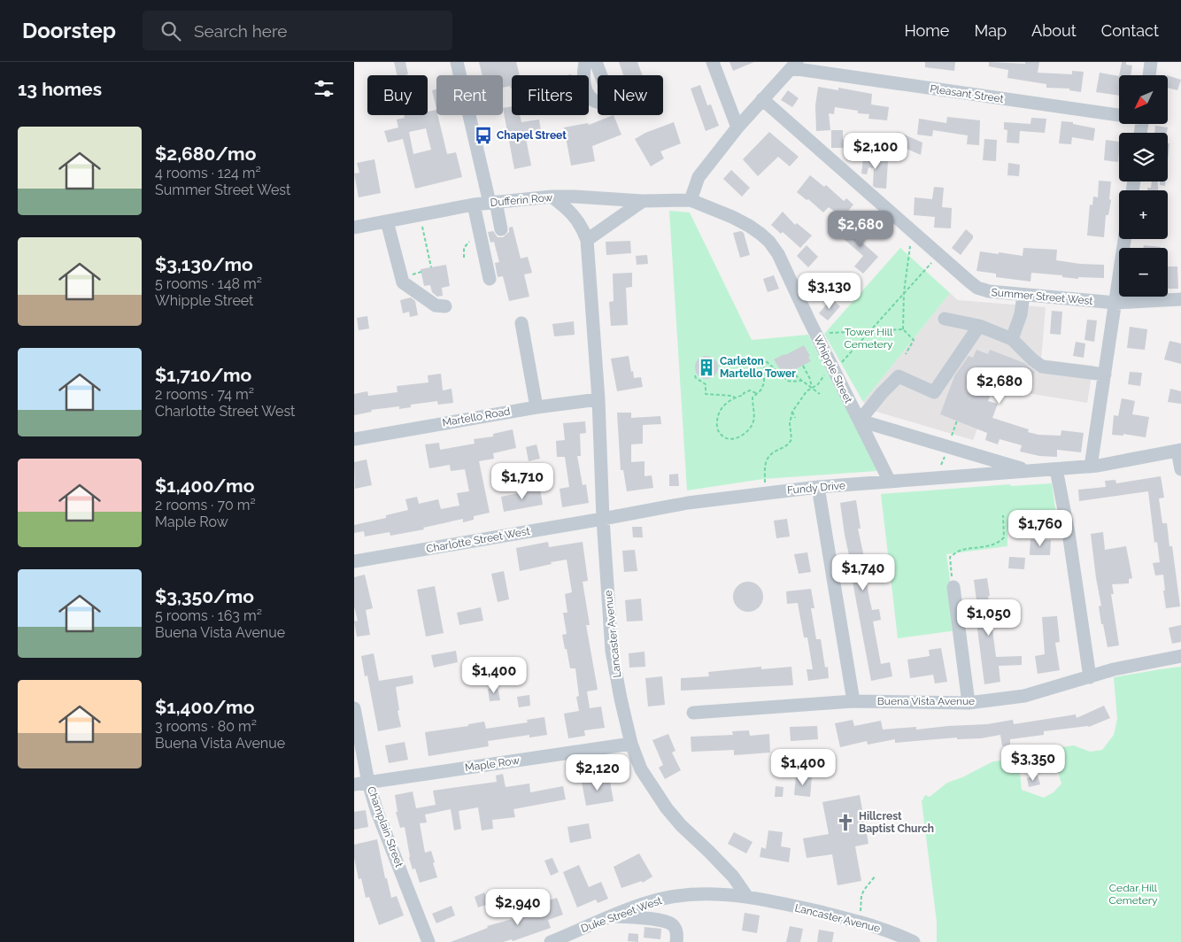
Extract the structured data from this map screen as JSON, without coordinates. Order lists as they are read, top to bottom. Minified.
{"streets":{"street":["Pleasant Street","Dufferin Row","Summer Street West","Whipple Street","Martello Road","Fundy Drive","Charlotte Street West","Lancaster Avenue","Buena Vista Avenue","Maple Row","Champlain Street","Duke Street West"]},"crossings":[["Dufferin Row","Whipple Street"],["Dufferin Row","Lancaster Avenue"],["Whipple Street","Fundy Drive"],["Martello Road","Lancaster Avenue"],["Fundy Drive","Charlotte Street West"],["Fundy Drive","Lancaster Avenue"],["Charlotte Street West","Lancaster Avenue"],["Lancaster Avenue","Maple Row"],["Lancaster Avenue","Duke Street West"],["Maple Row","Champlain Street"]],"parks":["Tower Hill Cemetery","Cedar Hill Cemetery"],"places":{"bus stop":["Chapel Street"],"building":["Carleton Martello Tower"],"church":["Hillcrest Baptist Church"]},"north":"bottom left","page":{"header":"Doorstep","search":"Search here","nav":["Home","Map","About","Contact"],"heading":"13 homes","map_buttons":["+","−"],"chip":["Buy","Rent","Filters","New"],"list":[{"name":"$2,680/mo","note":"4 rooms · 124 m² · Summer Street West"},{"name":"$3,130/mo","note":"5 rooms · 148 m² · Whipple Street"},{"name":"$1,710/mo","note":"2 rooms · 74 m² · Charlotte Street West"},{"name":"$1,400/mo","note":"2 rooms · 70 m² · Maple Row"},{"name":"$3,350/mo","note":"5 rooms · 163 m² · Buena Vista Avenue"},{"name":"$1,400/mo","note":"3 rooms · 80 m² · Buena Vista Avenue"}],"price":["$2,100","$2,680","$3,130","$2,680","$1,710","$1,760","$1,740","$1,050","$1,400","$3,350","$1,400","$2,120","$2,940"]}}
